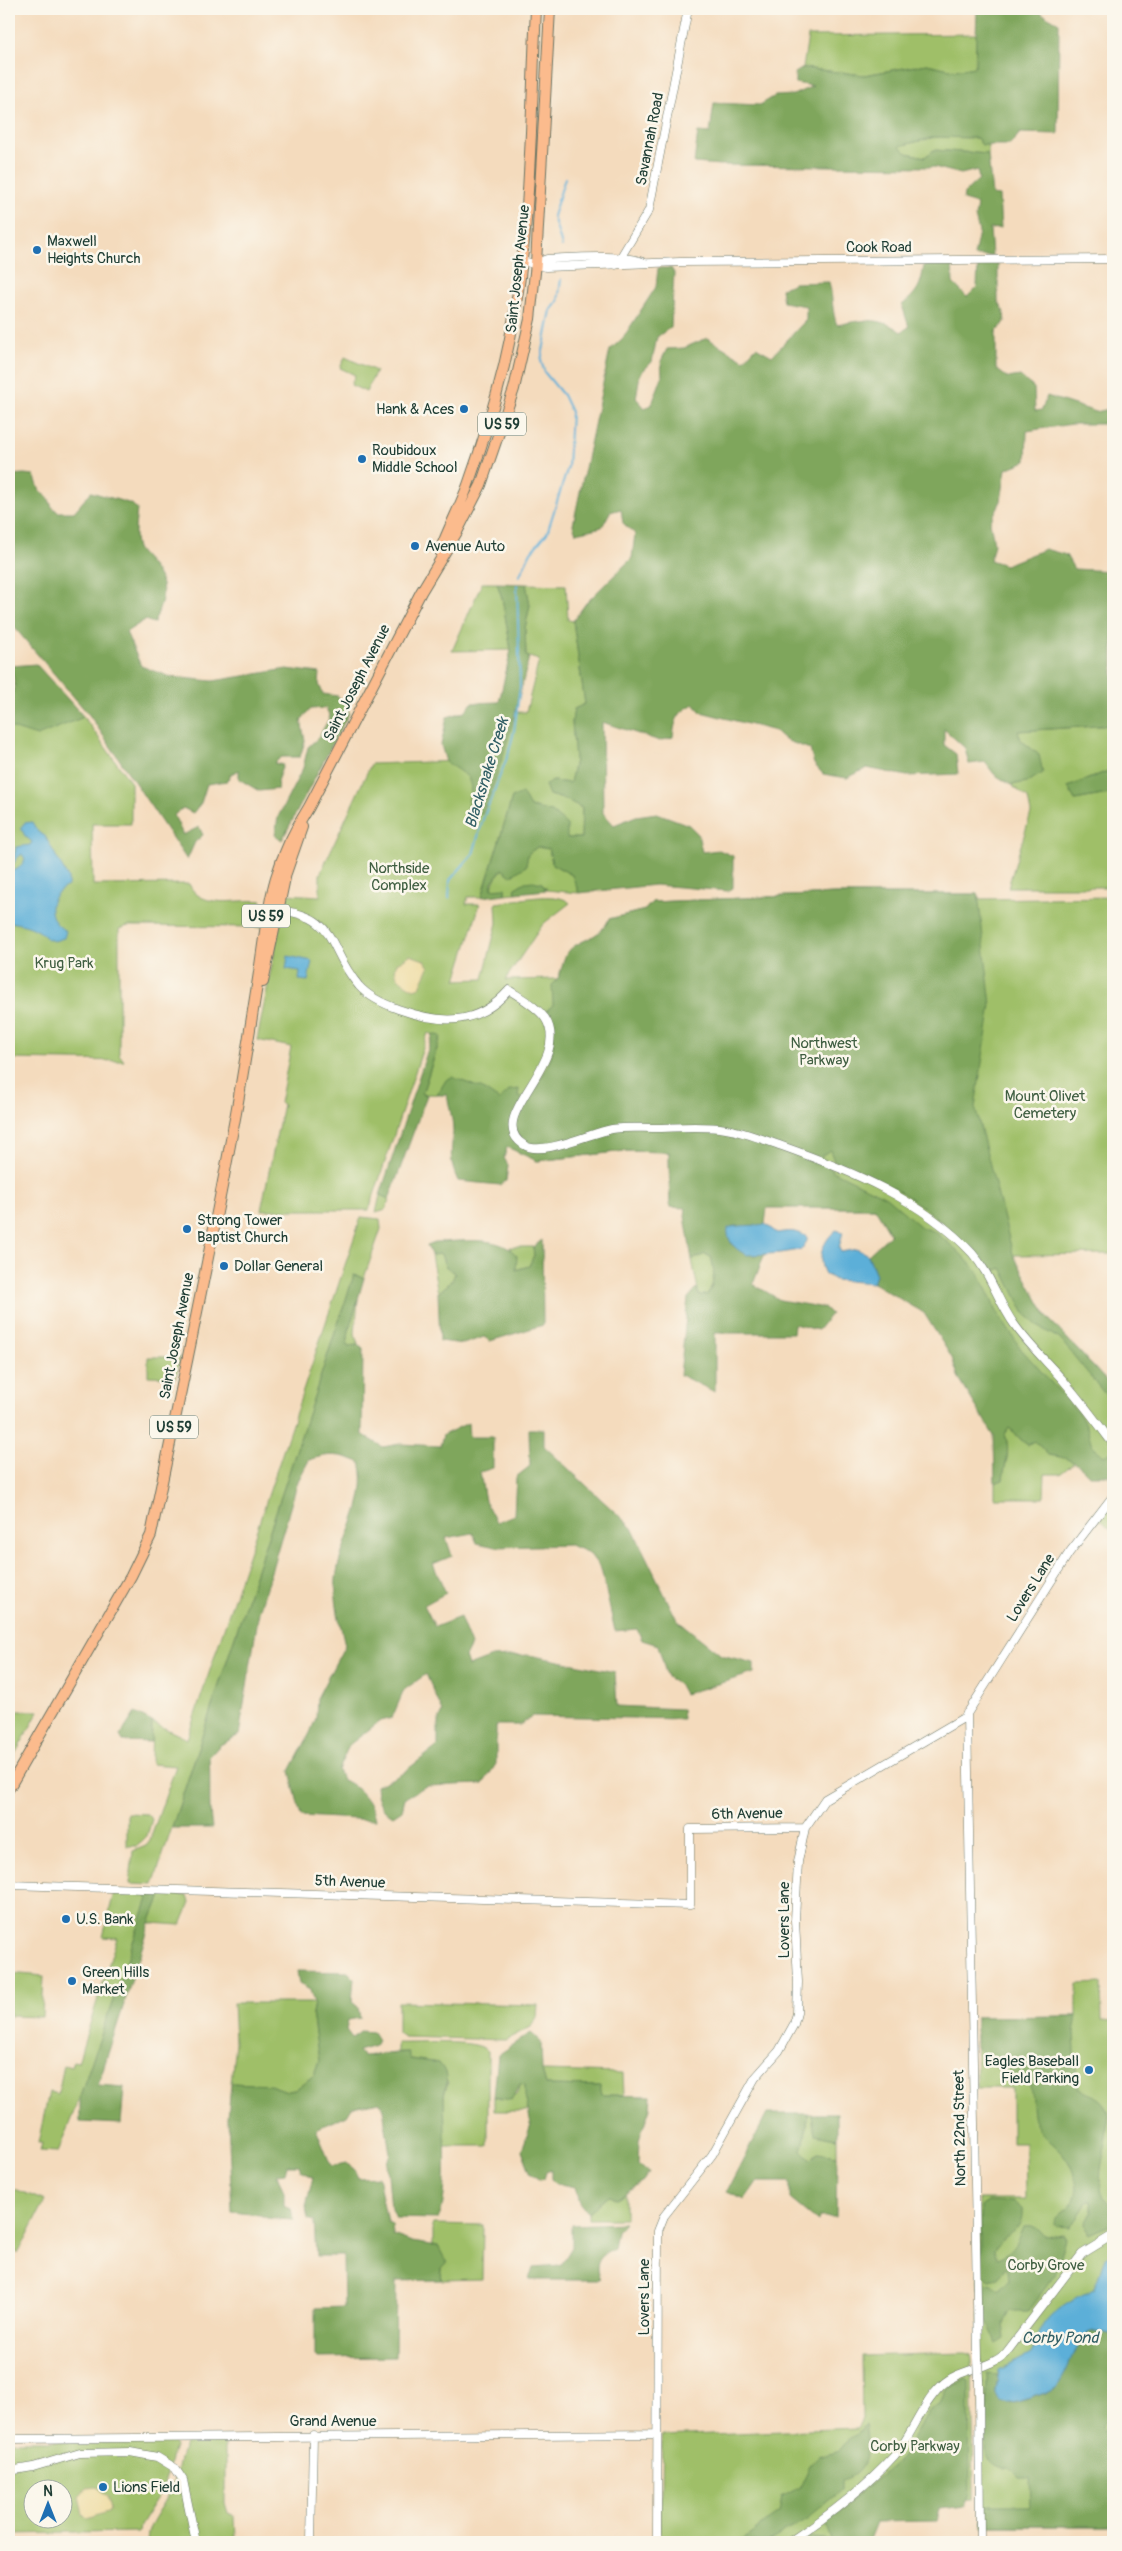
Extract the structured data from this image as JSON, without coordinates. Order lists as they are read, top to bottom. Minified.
{"streets":{"main road":["Saint Joseph Avenue","US 59"],"street":["Savannah Road","Cook Road","Lovers Lane","6th Avenue","5th Avenue","North 22nd Street","Grand Avenue"]},"crossings":[["Savannah Road","Cook Road"],["Cook Road","Saint Joseph Avenue"],["Lovers Lane","6th Avenue"],["Lovers Lane","North 22nd Street"],["Lovers Lane","Grand Avenue"],["6th Avenue","5th Avenue"]],"water":["Blacksnake Creek","Corby Pond"],"parks":["Northside Complex","Krug Park","Northwest Parkway","Mount Olivet Cemetery","Corby Grove","Corby Parkway"],"places":["Maxwell Heights Church","Hank & Aces","Roubidoux Middle School","Avenue Auto","Strong Tower Baptist Church","Dollar General","U.S. Bank","Green Hills Market","Eagles Baseball Field Parking","Lions Field"],"north":"top"}
